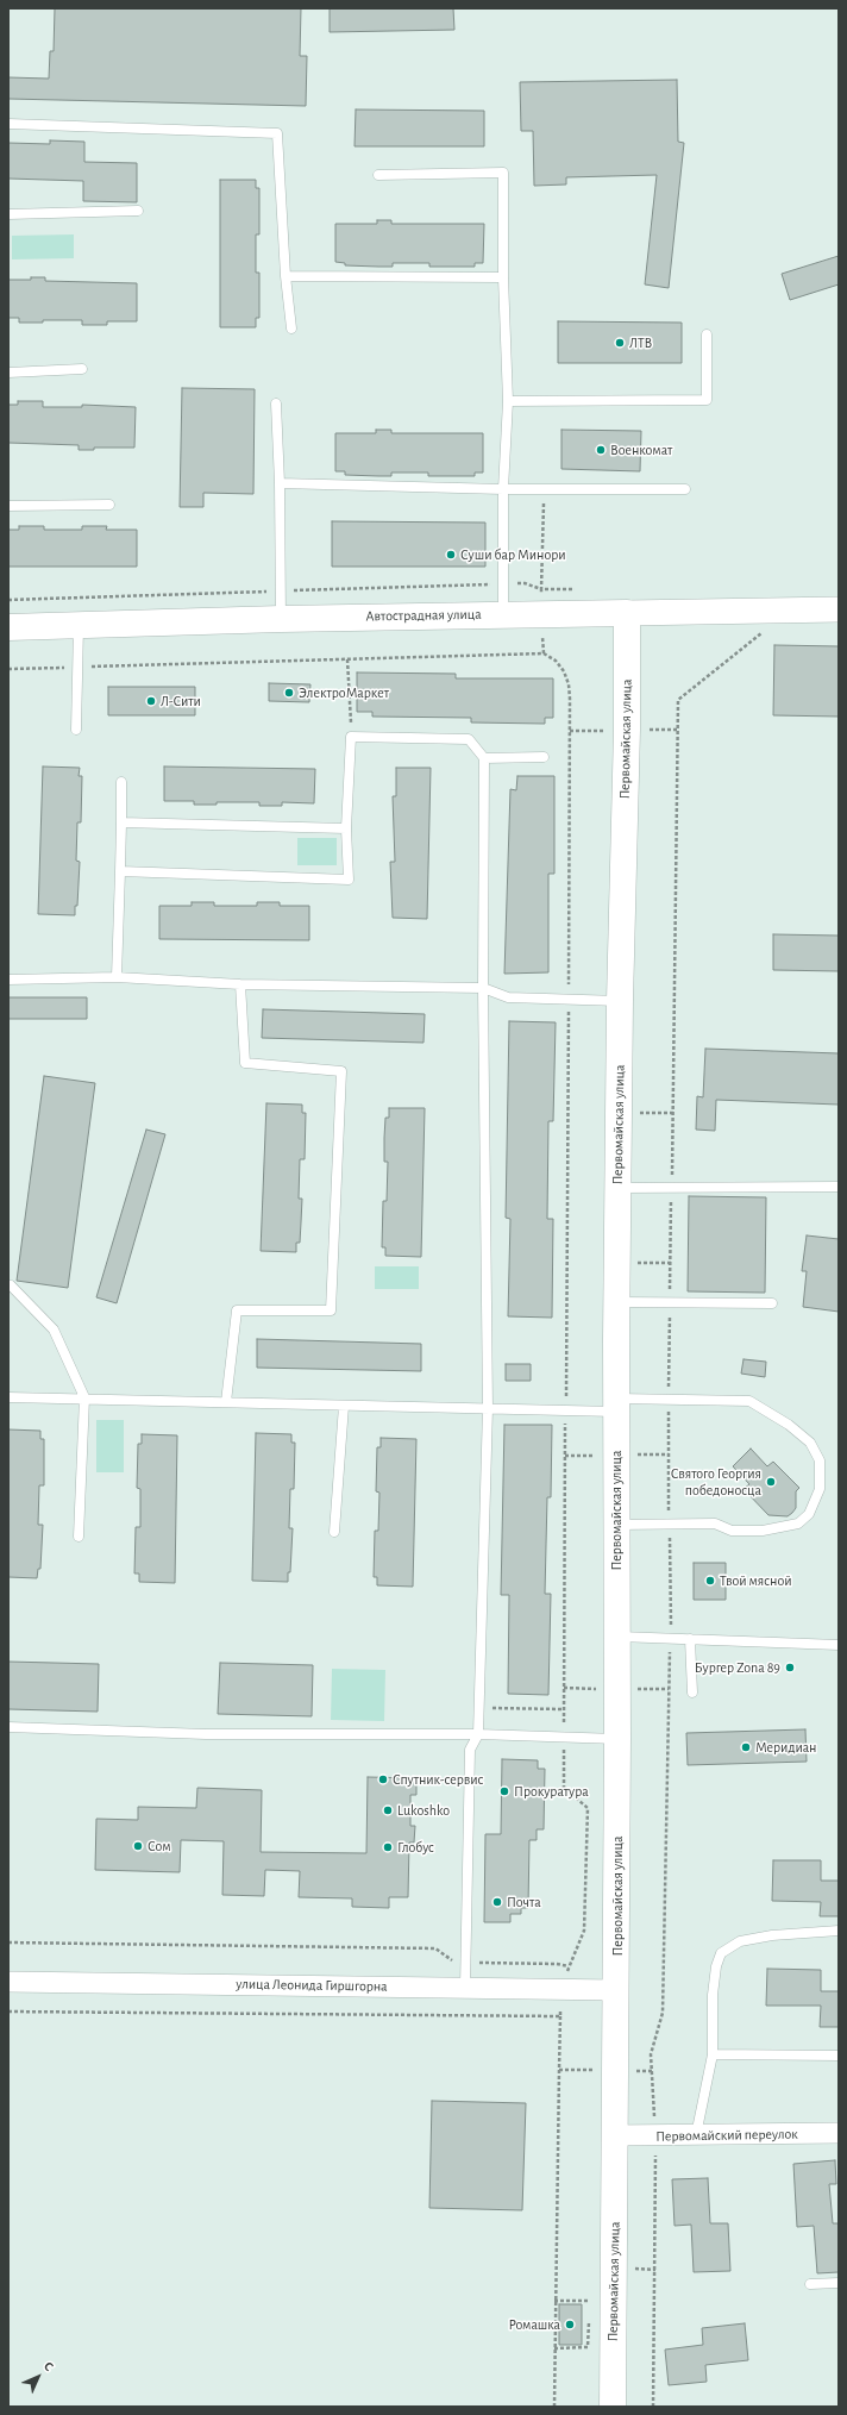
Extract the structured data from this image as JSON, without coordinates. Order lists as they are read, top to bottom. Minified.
{"streets":{"main road":["Автострадная улица","Первомайская улица"],"street":["улица Леонида Гиршгорна","Первомайский переулок"]},"crossings":[["Автострадная улица","Первомайская улица"],["Первомайская улица","улица Леонида Гиршгорна"],["Первомайская улица","Первомайский переулок"]],"places":["ЛТВ","Военкомат","Суши бар Минори","ЭлектроМаркет","Л-Сити","Святого Георгия победоносца","Твой мясной","Бургер Zona 89","Меридиан","Спутник-сервис","Прокуратура","Lukoshko","Сом","Глобус","Почта","Ромашка"],"north":"top right"}
